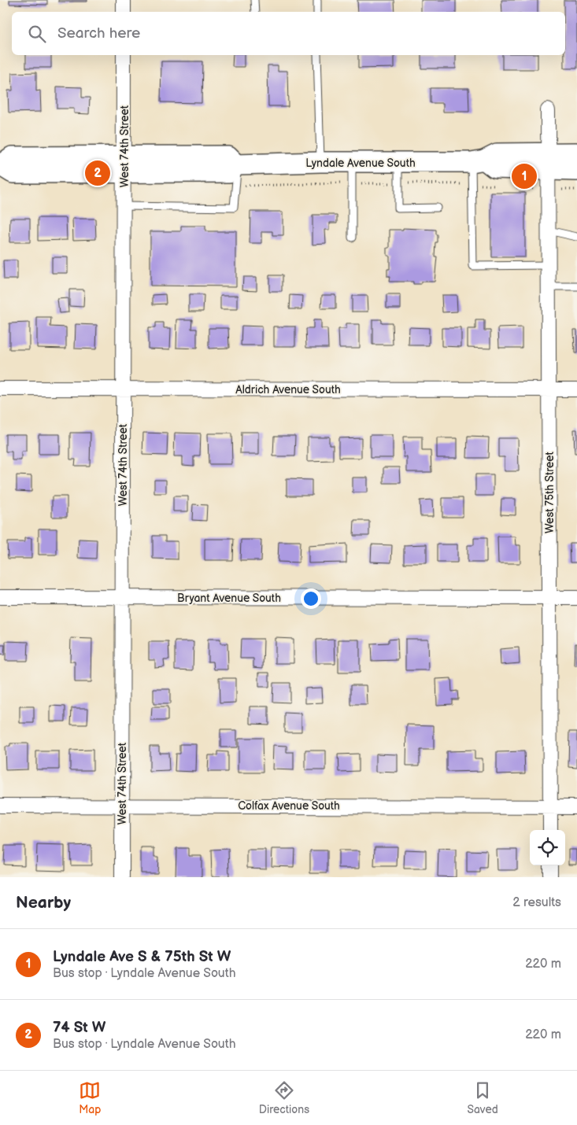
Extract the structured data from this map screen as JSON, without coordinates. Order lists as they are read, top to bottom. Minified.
{"streets":{"main road":["Lyndale Avenue South"],"street":["West 74th Street","Aldrich Avenue South","West 75th Street","Bryant Avenue South","Colfax Avenue South"]},"crossings":[["West 74th Street","Lyndale Avenue South"],["West 74th Street","Aldrich Avenue South"],["West 74th Street","Bryant Avenue South"],["West 74th Street","Colfax Avenue South"],["Lyndale Avenue South","West 75th Street"],["Aldrich Avenue South","West 75th Street"],["West 75th Street","Bryant Avenue South"],["West 75th Street","Colfax Avenue South"]],"page":{"search":"Search here","pins":["2","1"],"heading":["Nearby","2 results"],"list":[{"mark":"1","name":"Lyndale Ave S & 75th St W","note":"Bus stop · Lyndale Avenue South","value":"220 m"},{"mark":"2","name":"74 St W","note":"Bus stop · Lyndale Avenue South","value":"220 m"}],"nav":["Map","Directions","Saved"]}}
